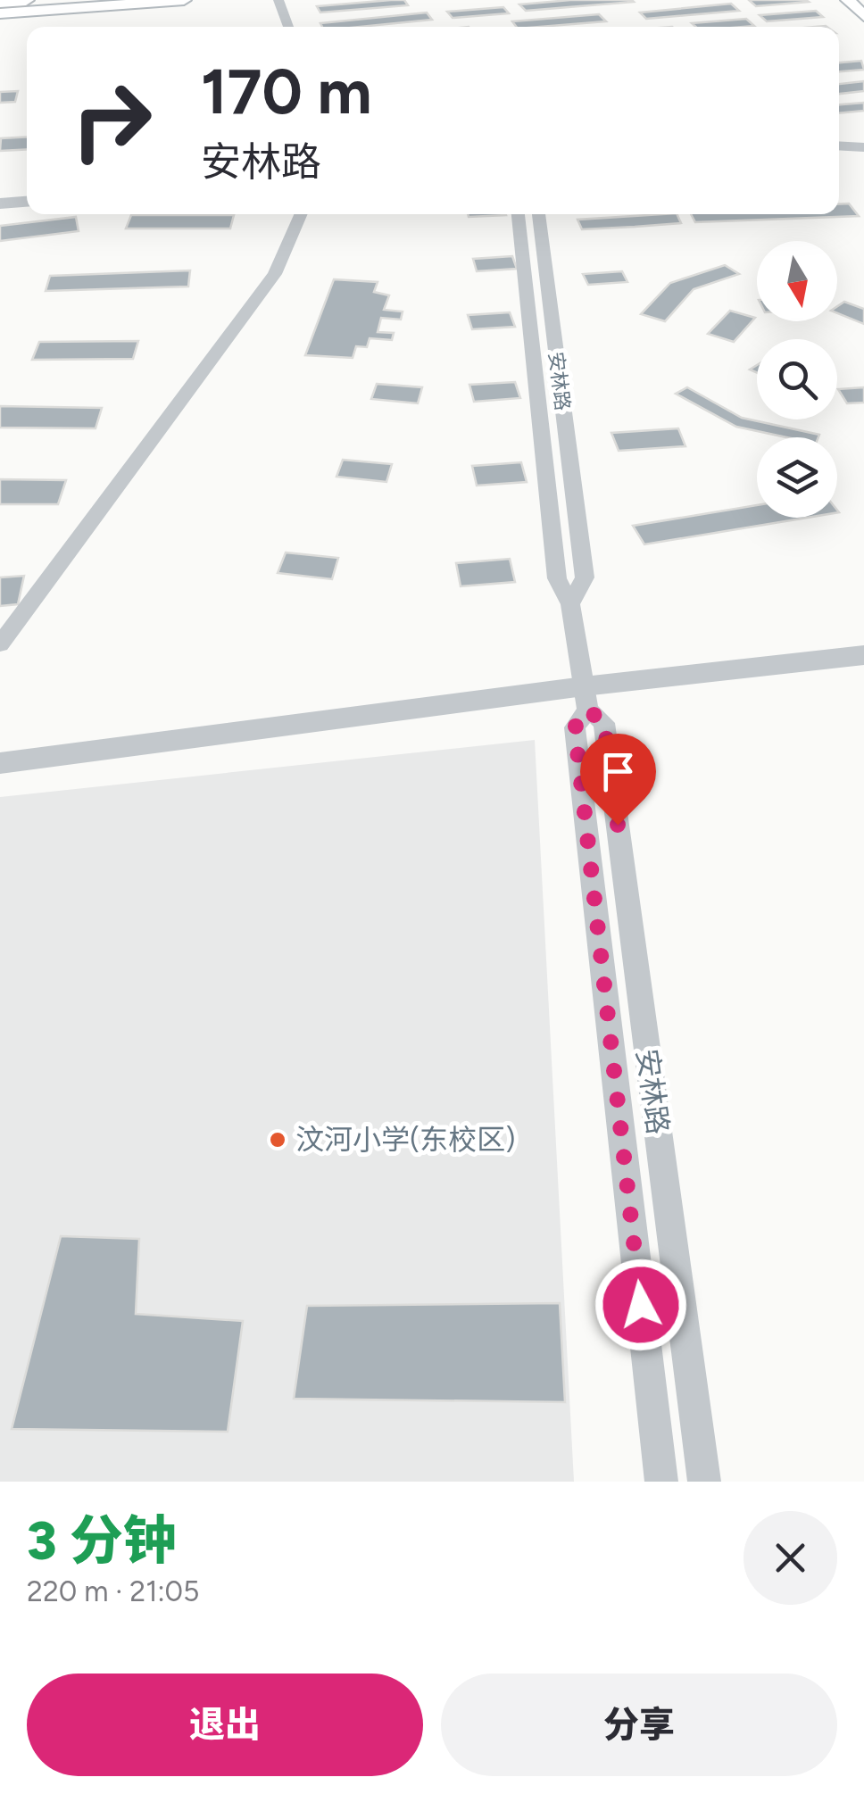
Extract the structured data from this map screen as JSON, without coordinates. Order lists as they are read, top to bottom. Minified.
{"streets":{"street":["安林路"]},"places":["汶河小学(东校区)"],"north":"bottom","page":{"turn":["170 m","安林路"],"heading":["3 分钟","220 m · 21:05"],"buttons":["退出","分享"]}}
